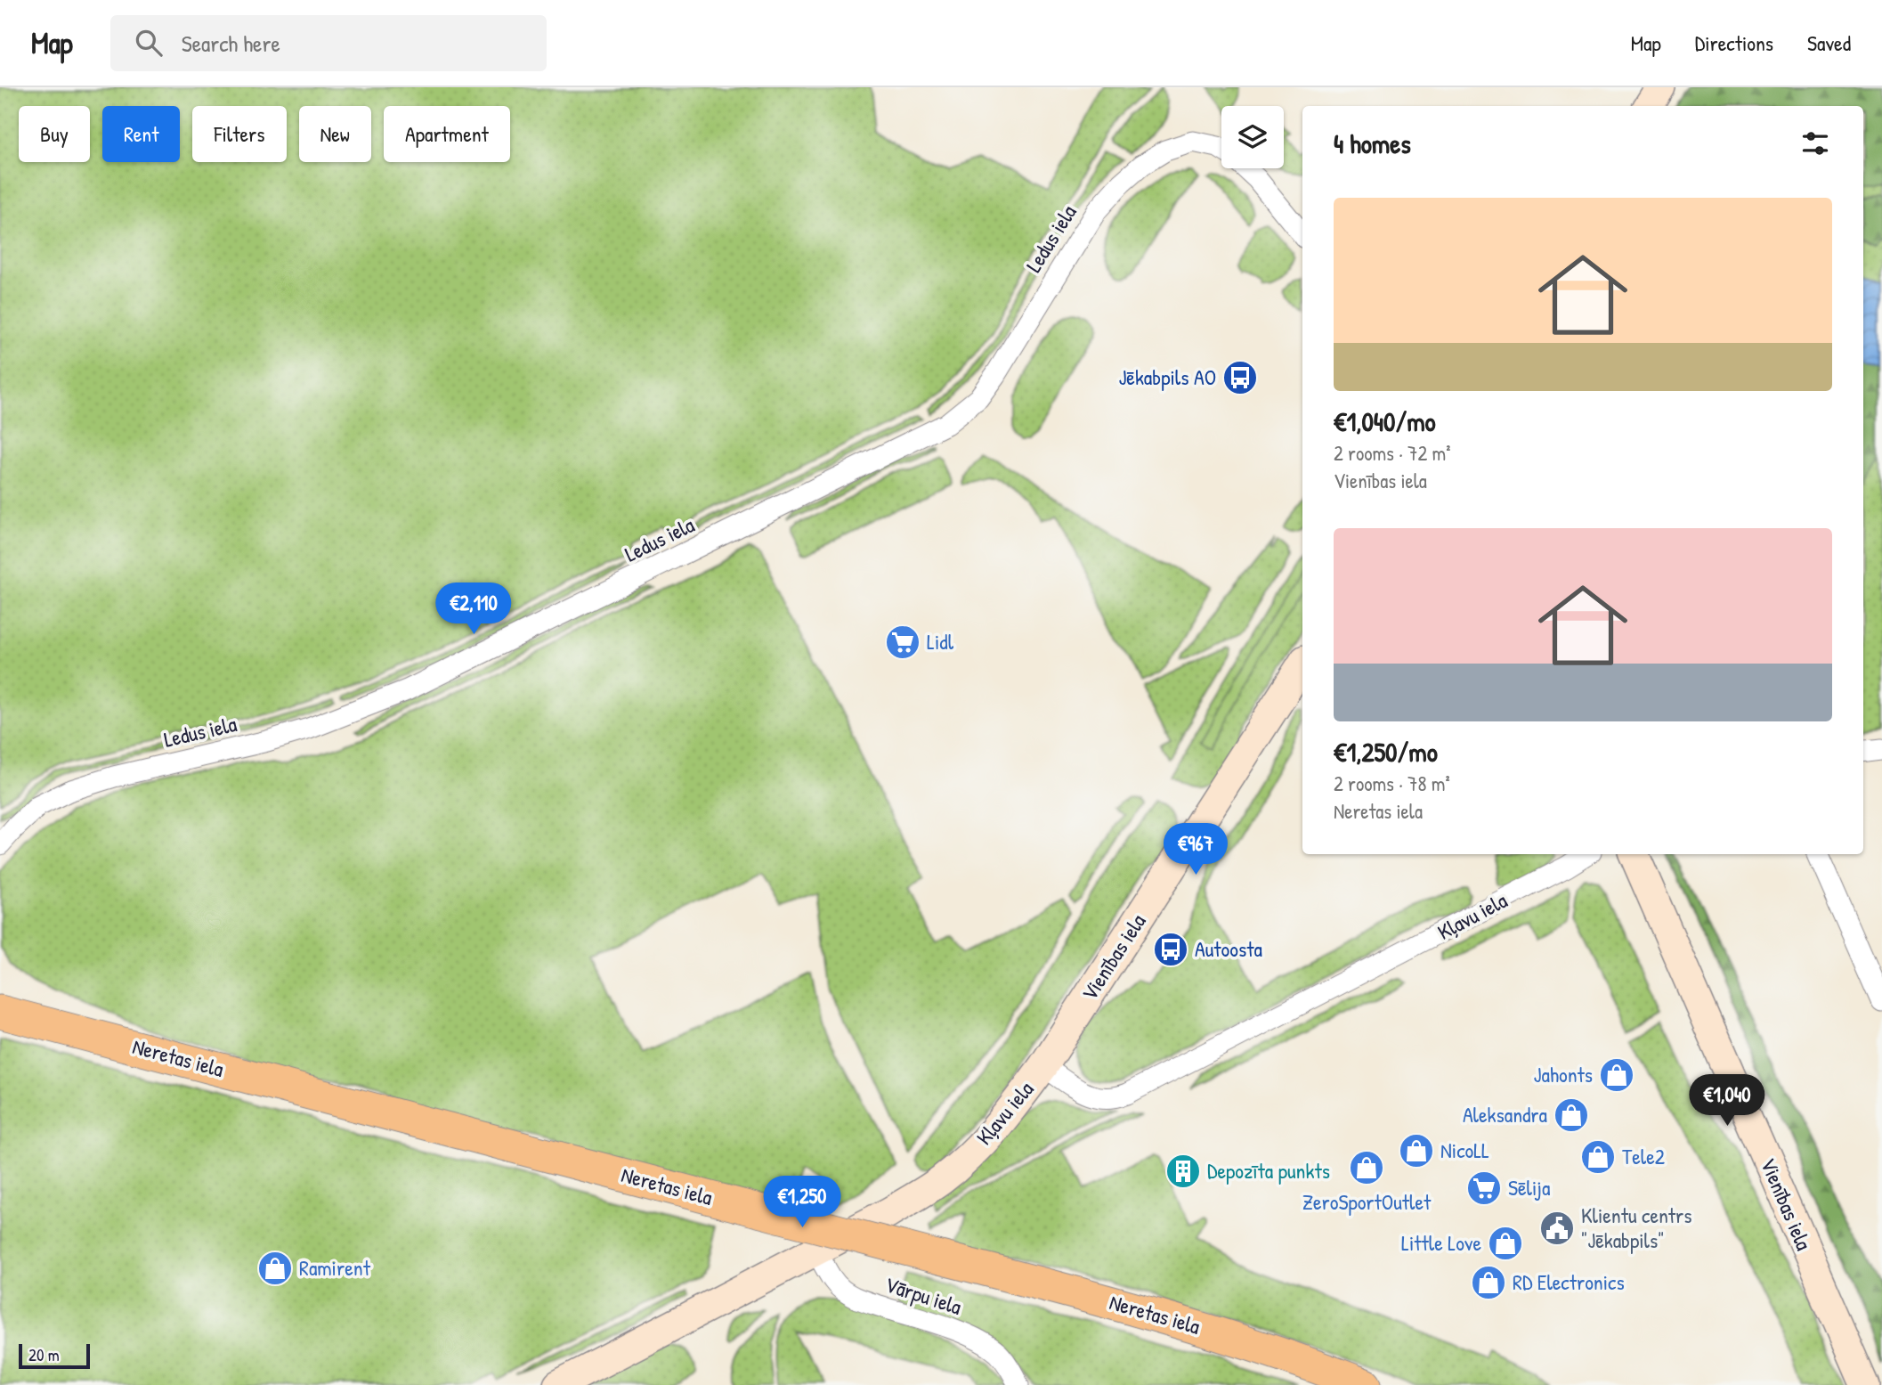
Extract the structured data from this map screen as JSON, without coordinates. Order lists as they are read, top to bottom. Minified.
{"streets":{"main road":["Neretas iela"],"street":["Ledus iela","Kļavu iela","Vienības iela","Vārpu iela"]},"crossings":[["Kļavu iela","Vienības iela"],["Kļavu iela","Vārpu iela"]],"places":{"bus stop":["Jēkabpils AO","Autoosta"],"supermarket":["Lidl","Sēlija"],"shop":["Jahonts","Aleksandra","NicoLL","Tele2","ZeroSportOutlet","Little Love","Ramirent","RD Electronics"],"building":["Depozīta punkts"],"public building":["Klientu centrs \"Jēkabpils\""]},"scale_bar":"20 m","page":{"header":"Map","search":"Search here","nav":["Map","Directions","Saved"],"chip":["Buy","Rent","Filters","New","Apartment"],"heading":"4 homes","list":[{"name":"€1,040/mo","note":"2 rooms · 72 m² · Vienības iela"},{"name":"€1,250/mo","note":"2 rooms · 78 m² · Neretas iela"}],"price":["€2,110","€967","€1,040","€1,250"],"scale":"20 m"}}
